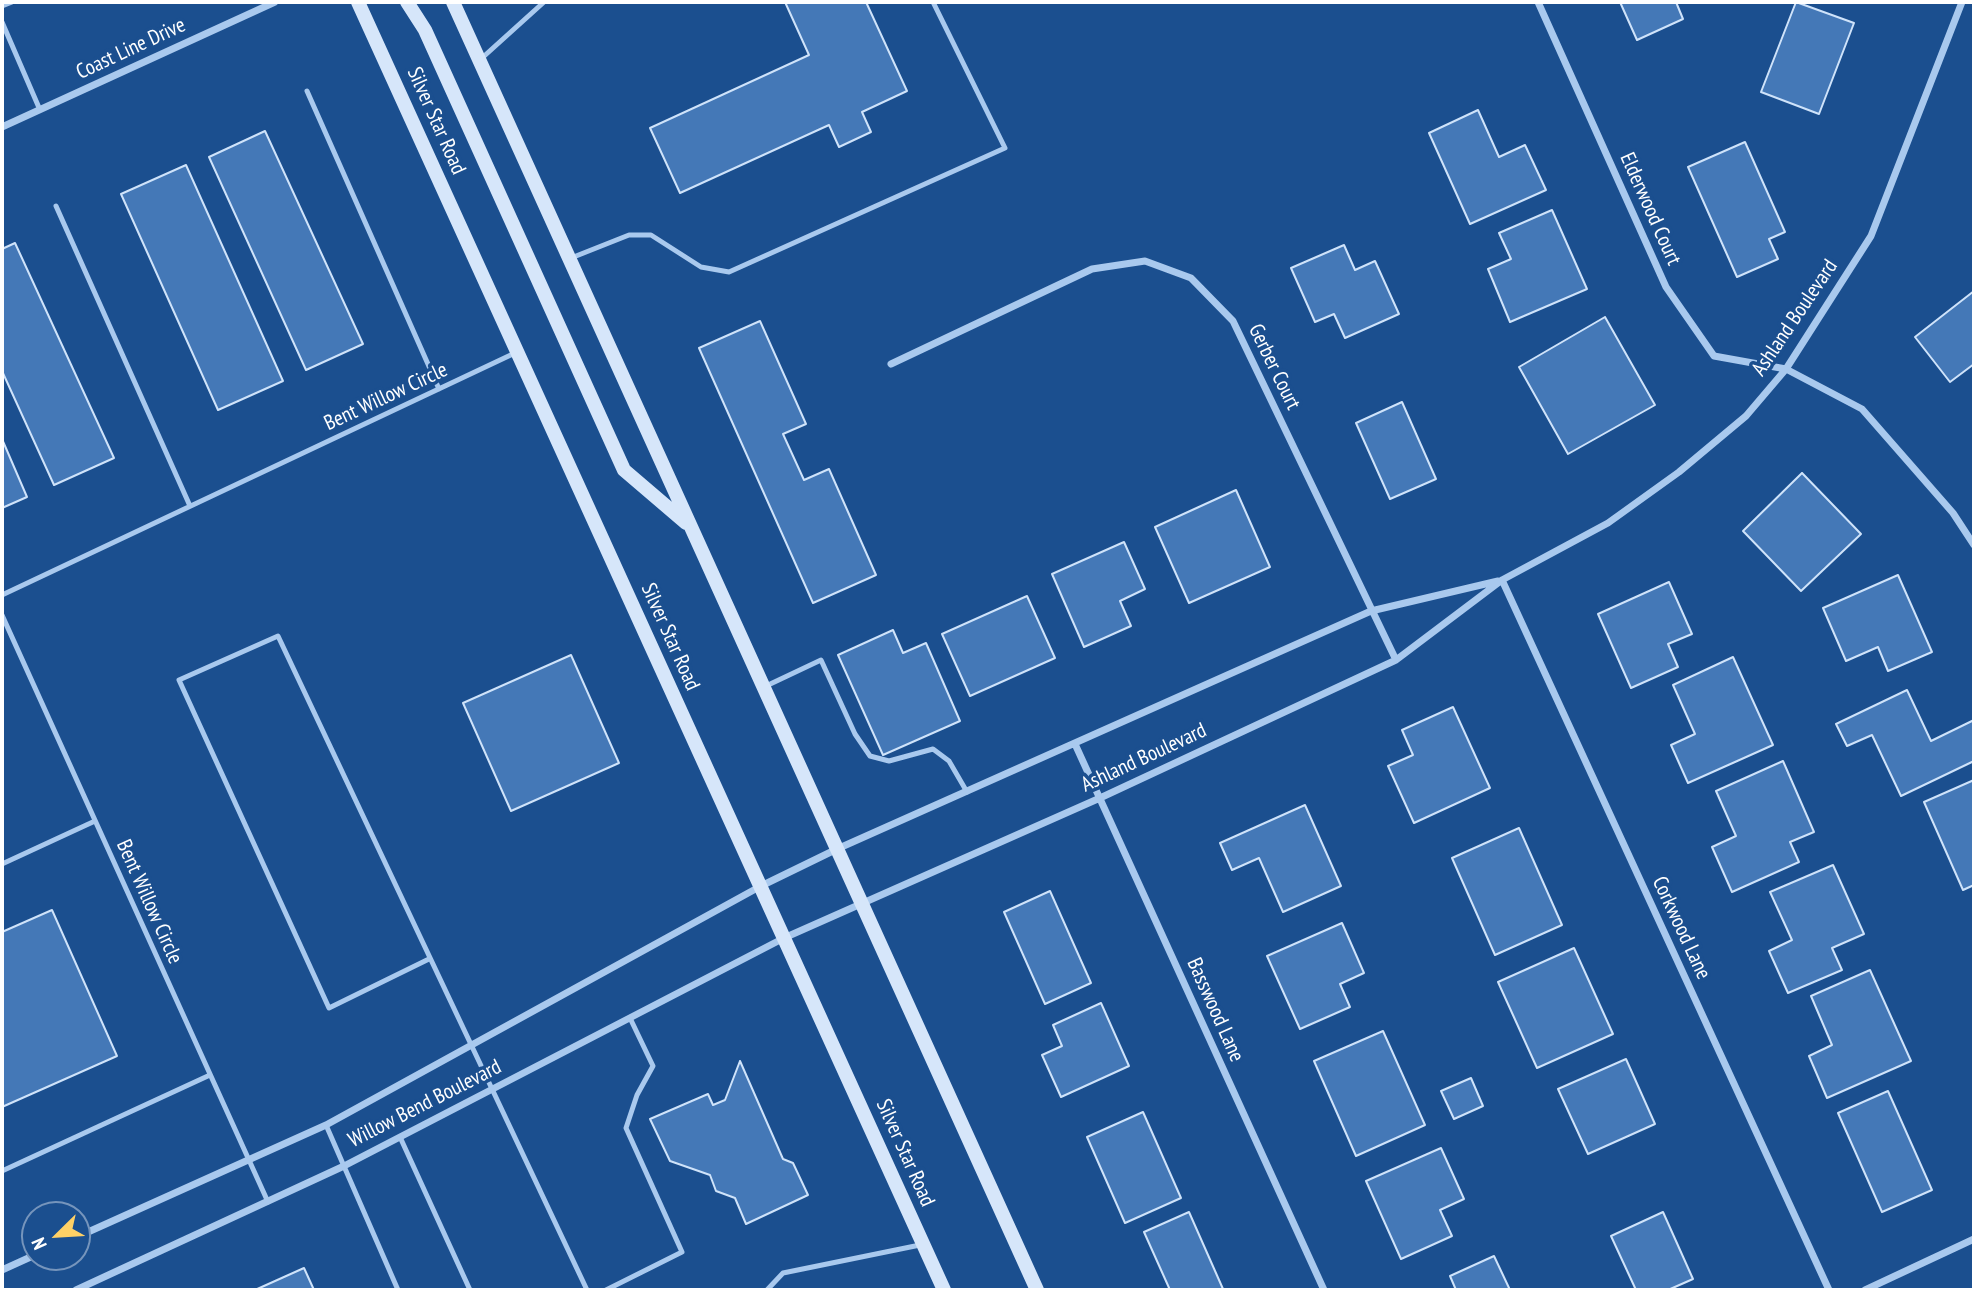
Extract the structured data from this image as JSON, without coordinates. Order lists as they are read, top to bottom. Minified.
{"streets":{"main road":["Silver Star Road"],"street":["Coast Line Drive","Elderwood Court","Ashland Boulevard","Gerber Court","Corkwood Lane","Basswood Lane","Willow Bend Boulevard"],"lane":["Bent Willow Circle"]},"crossings":[["Silver Star Road","Ashland Boulevard"],["Silver Star Road","Bent Willow Circle"],["Silver Star Road","Willow Bend Boulevard"],["Elderwood Court","Ashland Boulevard"],["Ashland Boulevard","Gerber Court"],["Ashland Boulevard","Corkwood Lane"],["Ashland Boulevard","Basswood Lane"],["Ashland Boulevard","Willow Bend Boulevard"],["Bent Willow Circle","Willow Bend Boulevard"]],"north":"bottom left"}
